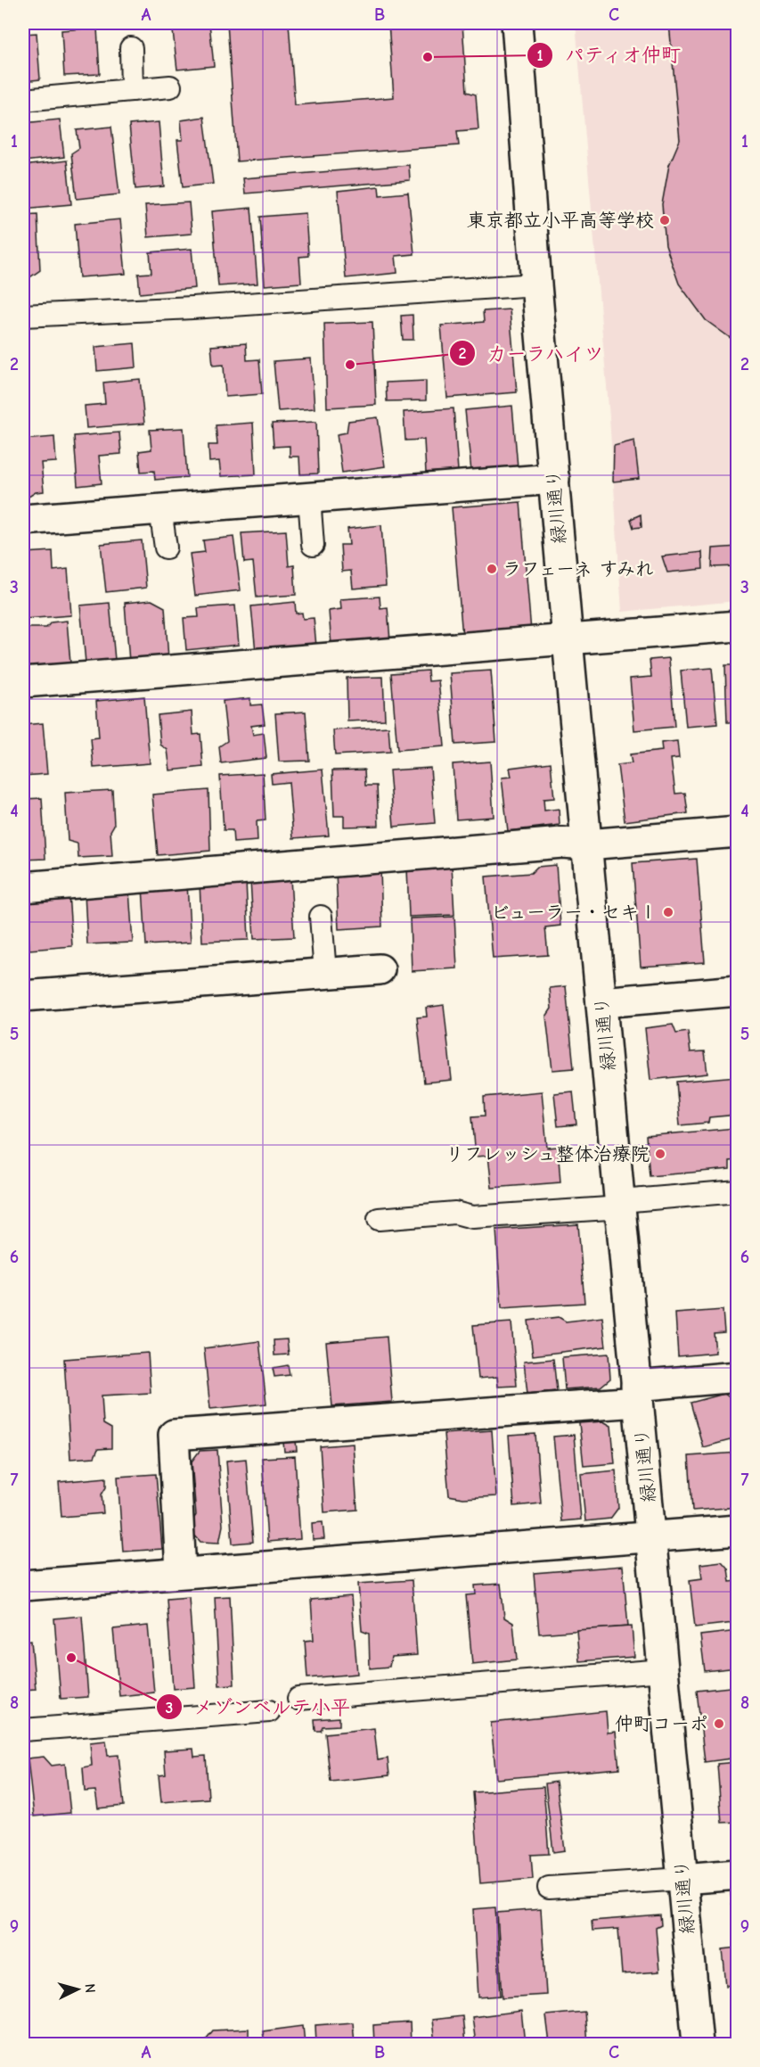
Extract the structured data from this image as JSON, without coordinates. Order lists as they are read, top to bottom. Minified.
{"streets":{"street":["緑川通り"]},"places":["パティオ仲町","東京都立小平高等学校","カーラハイツ","ラフェーネ すみれ","ビューラー・セキⅠ","リフレッシュ整体治療院","メゾンベルテ小平","仲町コーポ"],"north":"right","grid":{"columns":["A","B","C"],"rows":["1","2","3","4","5","6","7","8","9"]}}
